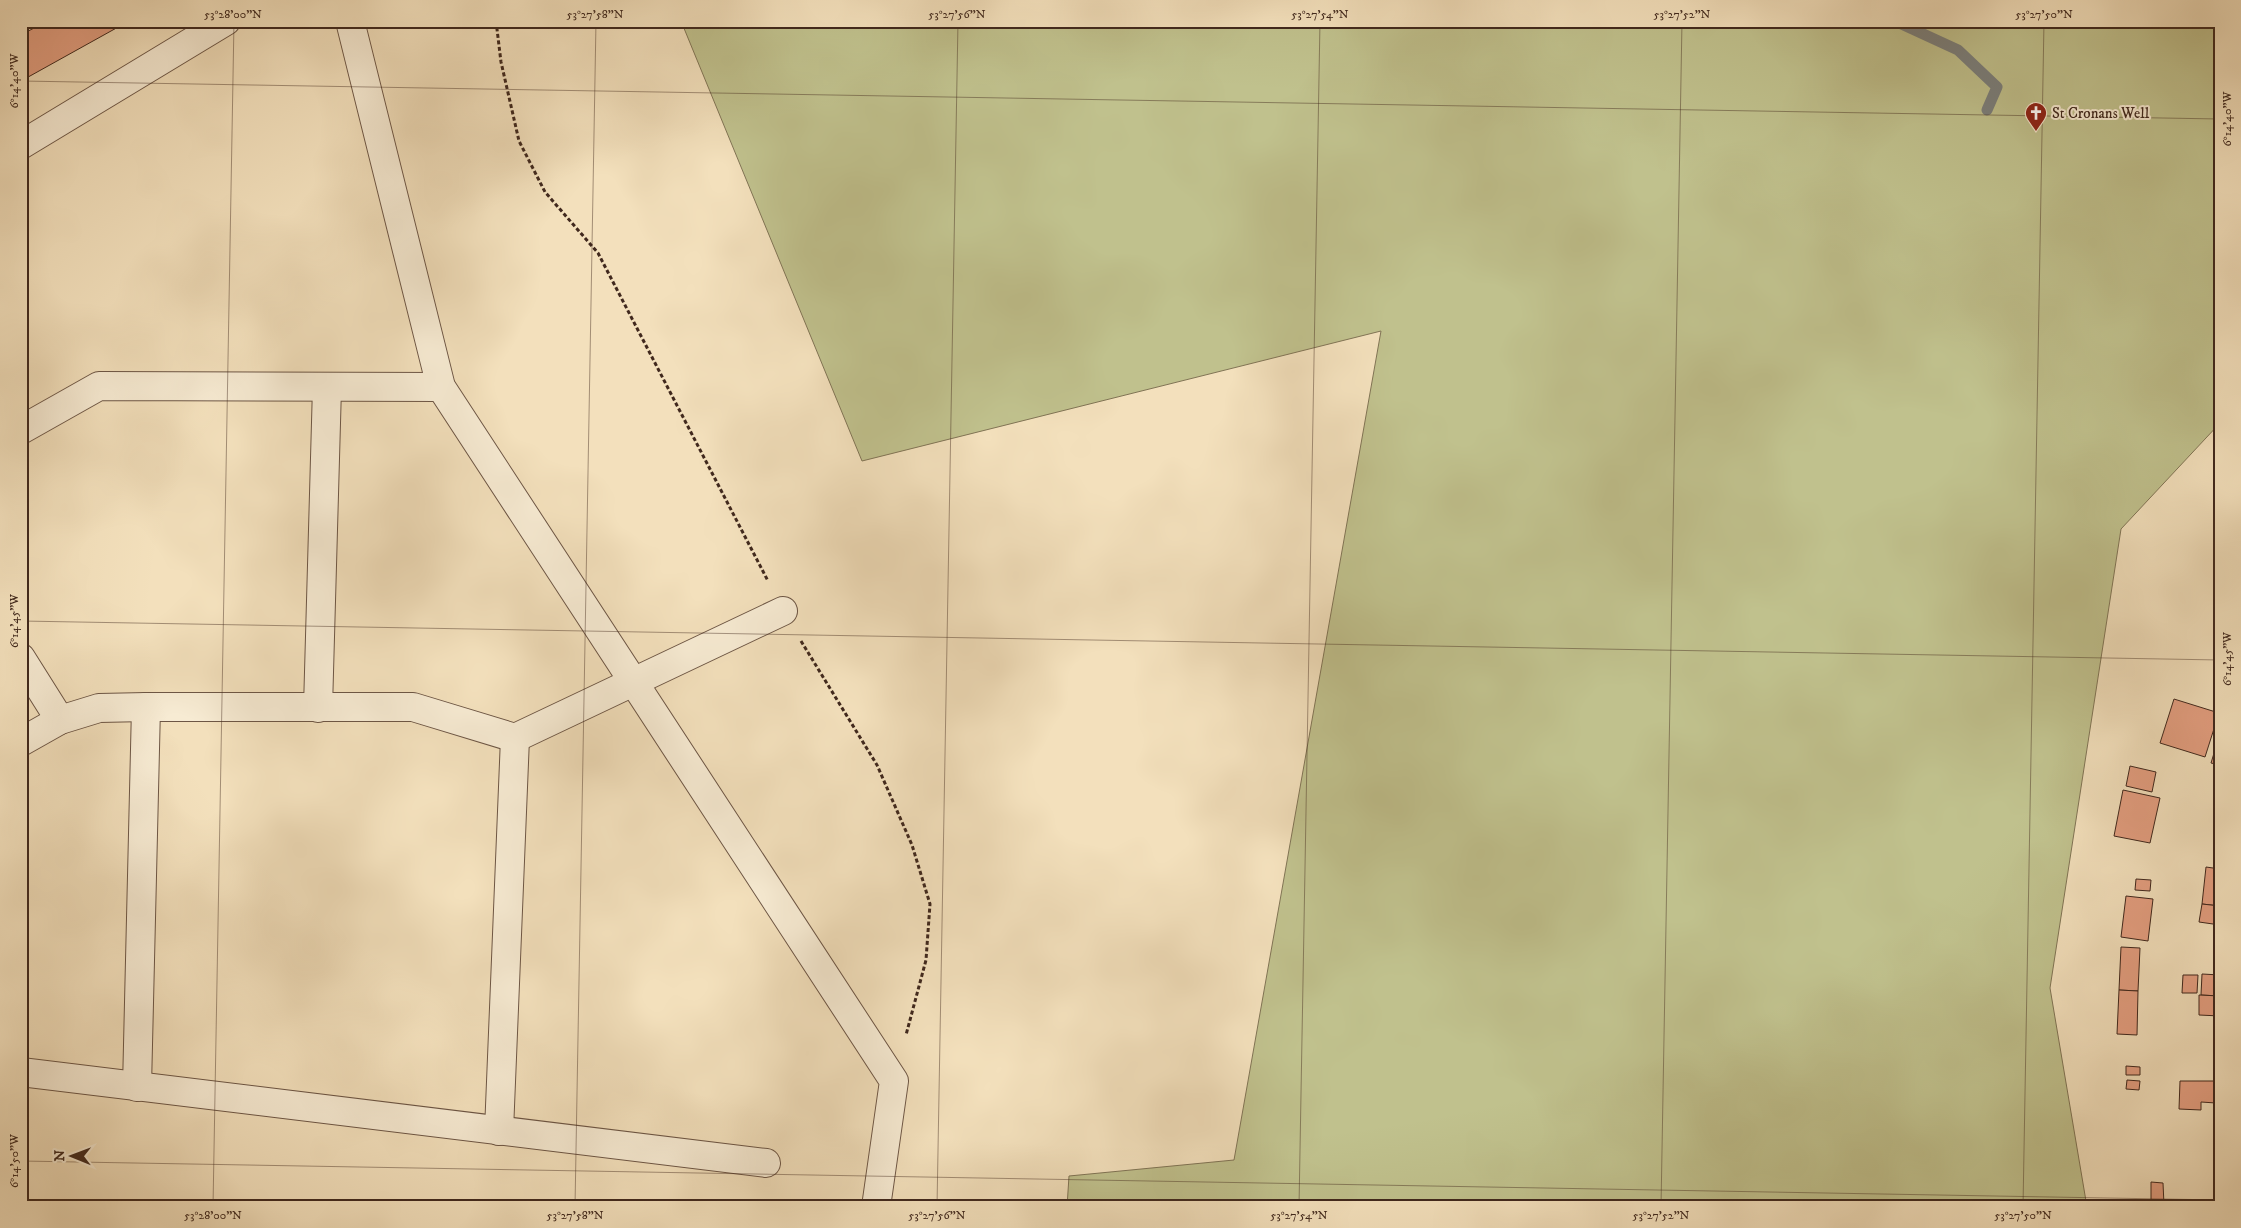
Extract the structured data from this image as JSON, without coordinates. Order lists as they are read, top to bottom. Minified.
{"places":{"church":["St Cronans Well"]},"north":"left","coordinates":["53°28'00\"N","53°27'58\"N","53°27'56\"N","53°27'54\"N","53°27'52\"N","53°27'50\"N","6°14'40\"W","6°14'45\"W","6°14'50\"W"]}
